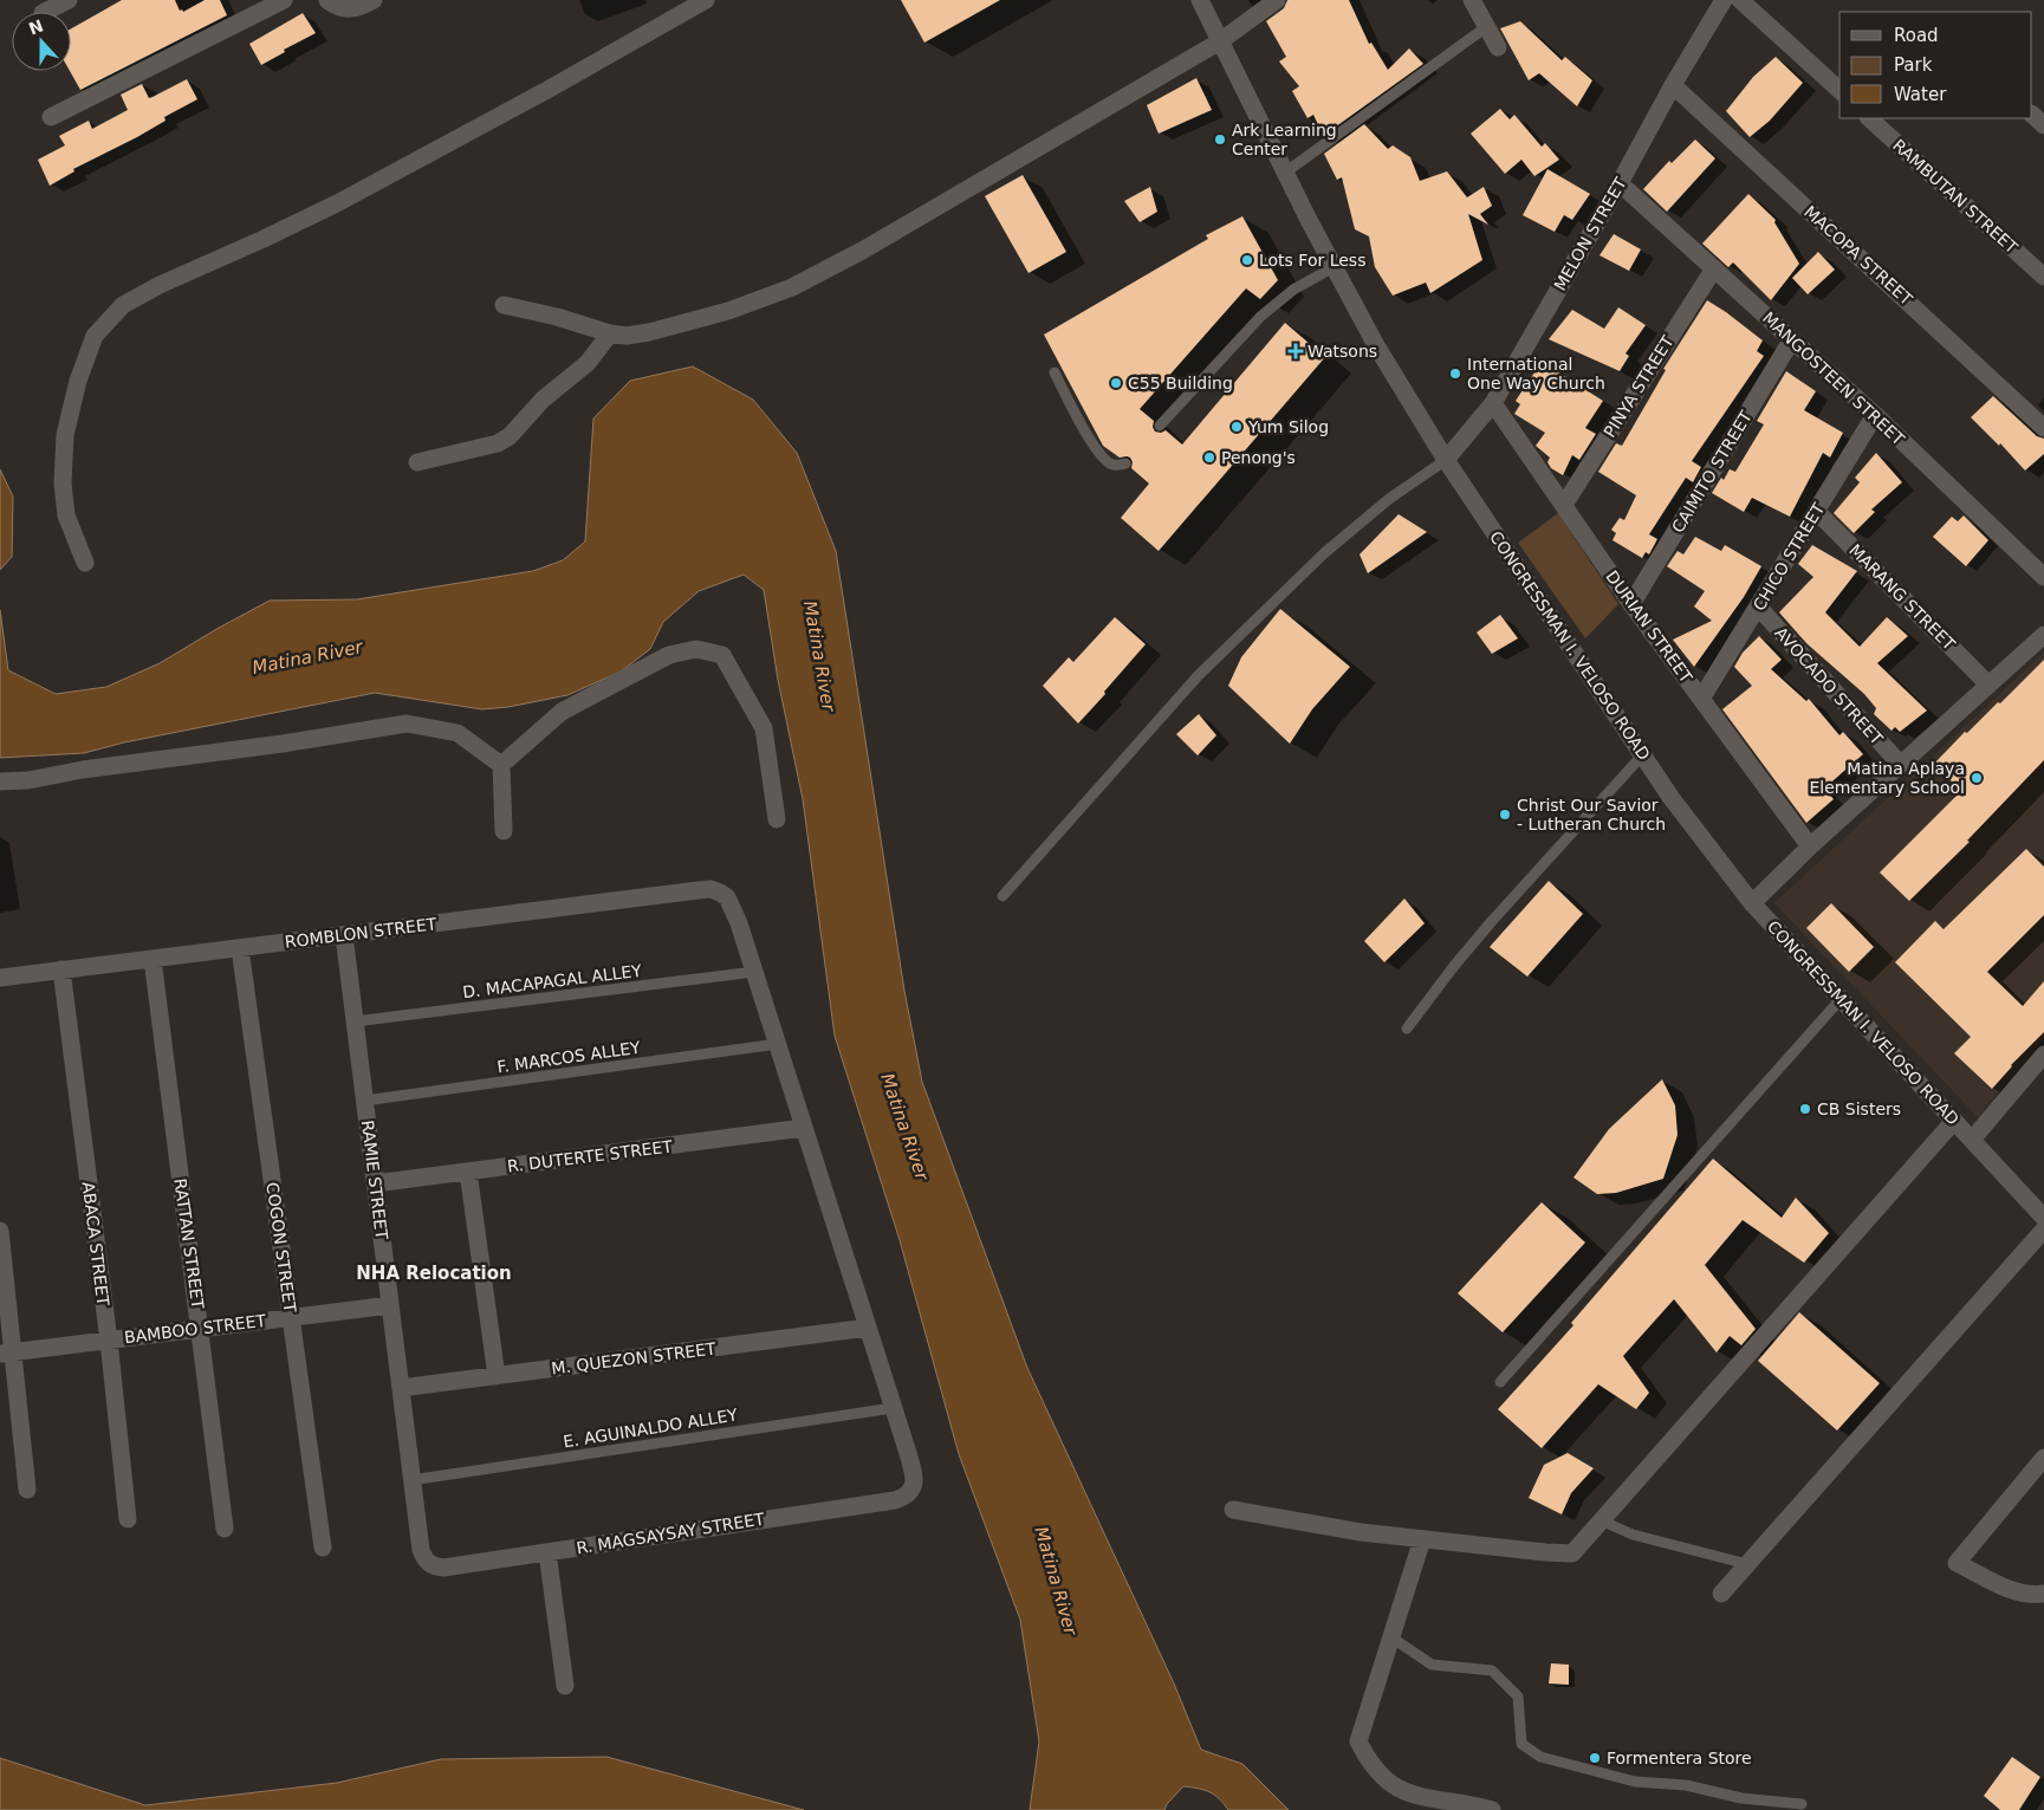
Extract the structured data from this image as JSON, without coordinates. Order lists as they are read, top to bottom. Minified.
{"streets":{"street":["RAMBUTAN STREET","MELON STREET","MACOPA STREET","MANGOSTEEN STREET","PINYA STREET","CAIMITO STREET","CHICO STREET","MARANG STREET","DURIAN STREET","CONGRESSMAN I. VELOSO ROAD","AVOCADO STREET","ROMBLON STREET","R. DUTERTE STREET","RAMIE STREET","ABACA STREET","RATTAN STREET","COGON STREET","BAMBOO STREET","M. QUEZON STREET","R. MAGSAYSAY STREET"],"lane":["D. MACAPAGAL ALLEY","F. MARCOS ALLEY","E. AGUINALDO ALLEY"]},"crossings":[["MELON STREET","MACOPA STREET"],["MELON STREET","MANGOSTEEN STREET"],["MELON STREET","DURIAN STREET"],["MELON STREET","CONGRESSMAN I. VELOSO ROAD"],["MANGOSTEEN STREET","PINYA STREET"],["MANGOSTEEN STREET","CAIMITO STREET"],["MANGOSTEEN STREET","CHICO STREET"],["PINYA STREET","DURIAN STREET"],["CAIMITO STREET","DURIAN STREET"],["CHICO STREET","MARANG STREET"],["CHICO STREET","DURIAN STREET"],["CHICO STREET","AVOCADO STREET"],["ROMBLON STREET","D. MACAPAGAL ALLEY"],["ROMBLON STREET","RAMIE STREET"],["ROMBLON STREET","ABACA STREET"],["ROMBLON STREET","RATTAN STREET"],["ROMBLON STREET","COGON STREET"],["D. MACAPAGAL ALLEY","RAMIE STREET"],["F. MARCOS ALLEY","RAMIE STREET"],["R. DUTERTE STREET","RAMIE STREET"],["RAMIE STREET","BAMBOO STREET"],["RAMIE STREET","M. QUEZON STREET"],["RAMIE STREET","E. AGUINALDO ALLEY"],["RAMIE STREET","R. MAGSAYSAY STREET"],["ABACA STREET","BAMBOO STREET"],["RATTAN STREET","BAMBOO STREET"],["COGON STREET","BAMBOO STREET"],["E. AGUINALDO ALLEY","R. MAGSAYSAY STREET"]],"districts":["NHA Relocation"],"water":["Matina River"],"places":{"other":["Ark Learning Center","Lots For Less","International One Way Church","C55 Building","Yum Silog","Penong's","Matina Aplaya Elementary School","Christ Our Savior - Lutheran Church","CB Sisters","Formentera Store"],"health":["Watsons"]},"legend":["Road","Park","Water"],"north":"top"}
